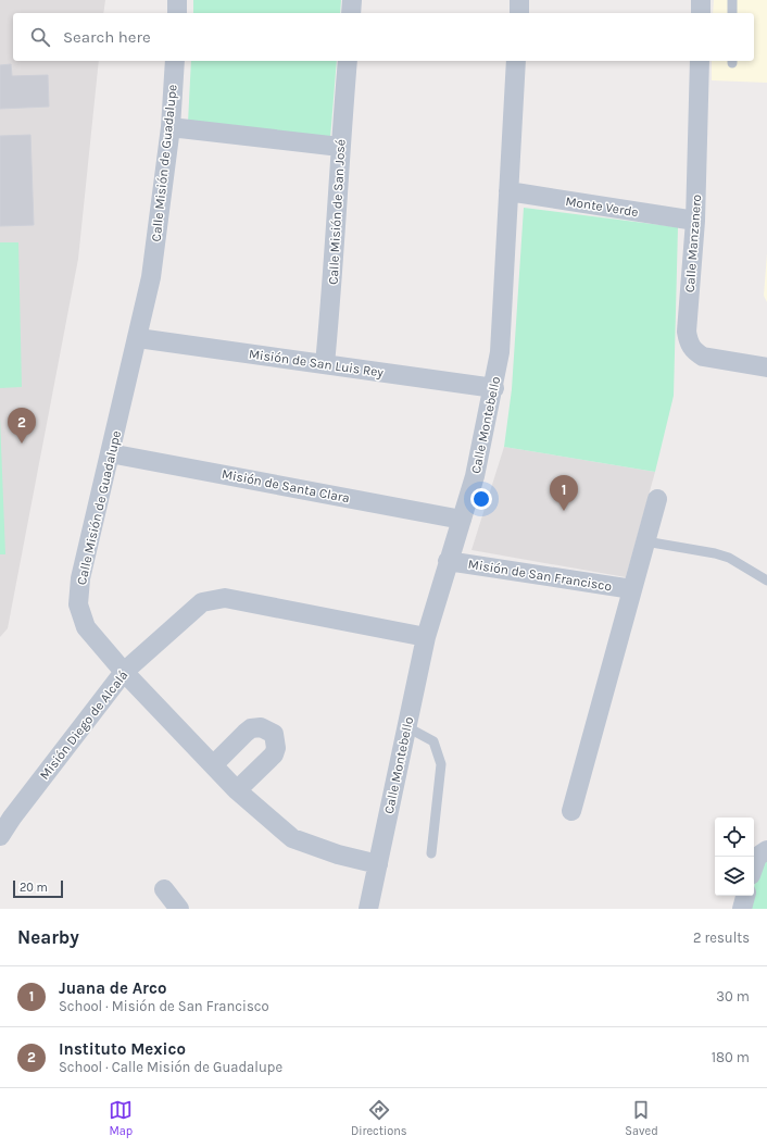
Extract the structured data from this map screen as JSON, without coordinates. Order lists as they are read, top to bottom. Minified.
{"streets":{"street":["Calle Misión de Guadalupe","Monte Verde","Calle Misión de San José","Calle Manzanero","Misión de San Luis Rey","Calle Montebello","Misión de Santa Clara","Misión de San Francisco","Misión Diego de Alcalá"]},"crossings":[["Calle Misión de Guadalupe","Misión de San Luis Rey"],["Calle Misión de Guadalupe","Calle Montebello"],["Calle Misión de Guadalupe","Misión de Santa Clara"],["Calle Misión de Guadalupe","Misión Diego de Alcalá"],["Monte Verde","Calle Manzanero"],["Monte Verde","Calle Montebello"],["Calle Misión de San José","Misión de San Luis Rey"],["Misión de San Luis Rey","Calle Montebello"],["Calle Montebello","Misión de Santa Clara"],["Calle Montebello","Misión de San Francisco"],["Calle Montebello","Misión Diego de Alcalá"]],"scale_bar":"20 m","page":{"search":"Search here","pins":["2","1"],"scale":"20 m","heading":["Nearby","2 results"],"list":[{"mark":"1","name":"Juana de Arco","note":"School · Misión de San Francisco","value":"30 m"},{"mark":"2","name":"Instituto Mexico","note":"School · Calle Misión de Guadalupe","value":"180 m"}],"nav":["Map","Directions","Saved"]}}
